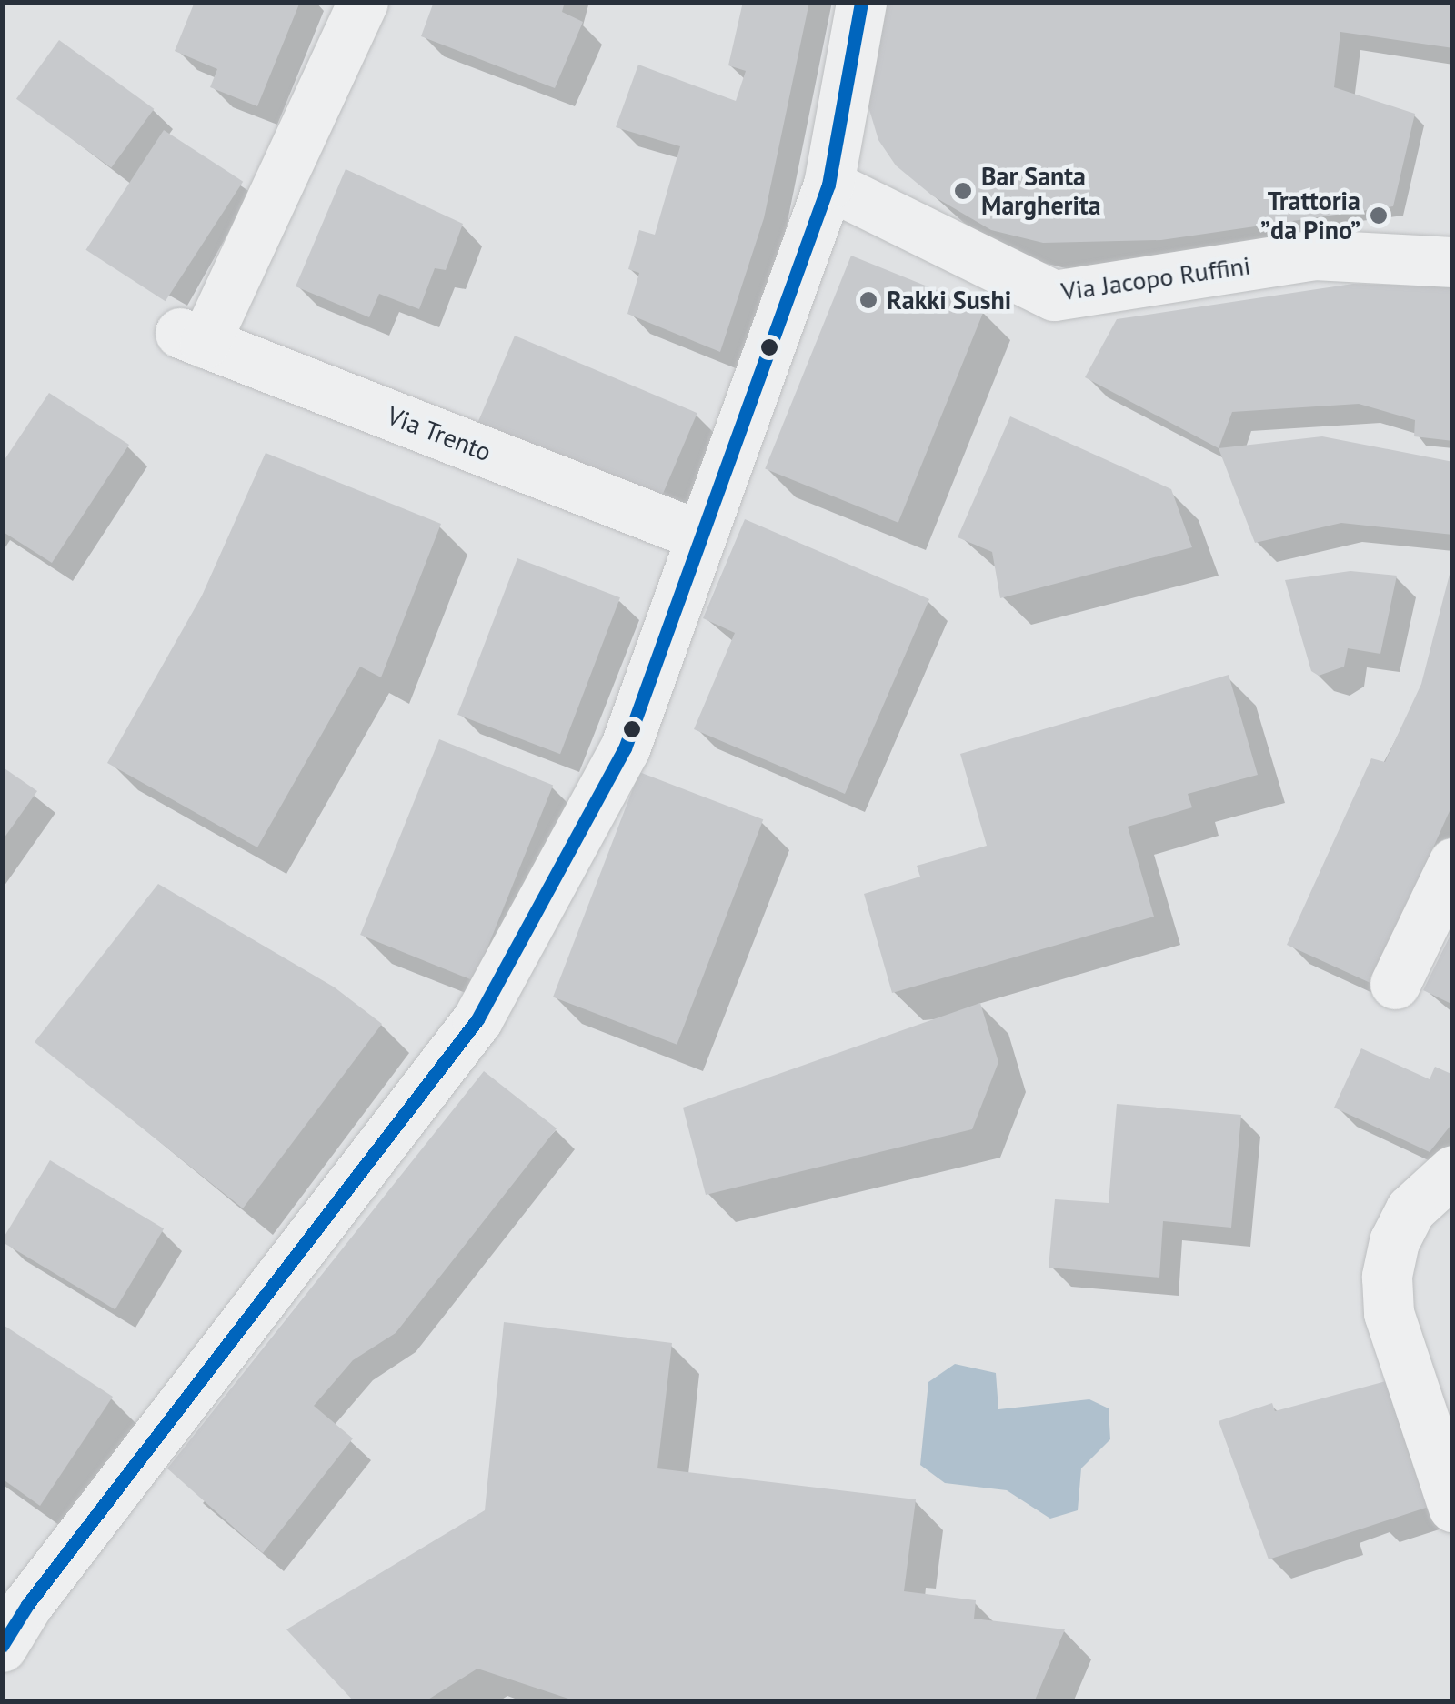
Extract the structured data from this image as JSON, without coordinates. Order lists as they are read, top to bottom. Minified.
{"streets":{"street":["Via Jacopo Ruffini","Via Trento"]},"places":["Bar Santa Margherita","Trattoria ”da Pino”","Rakki Sushi"]}
